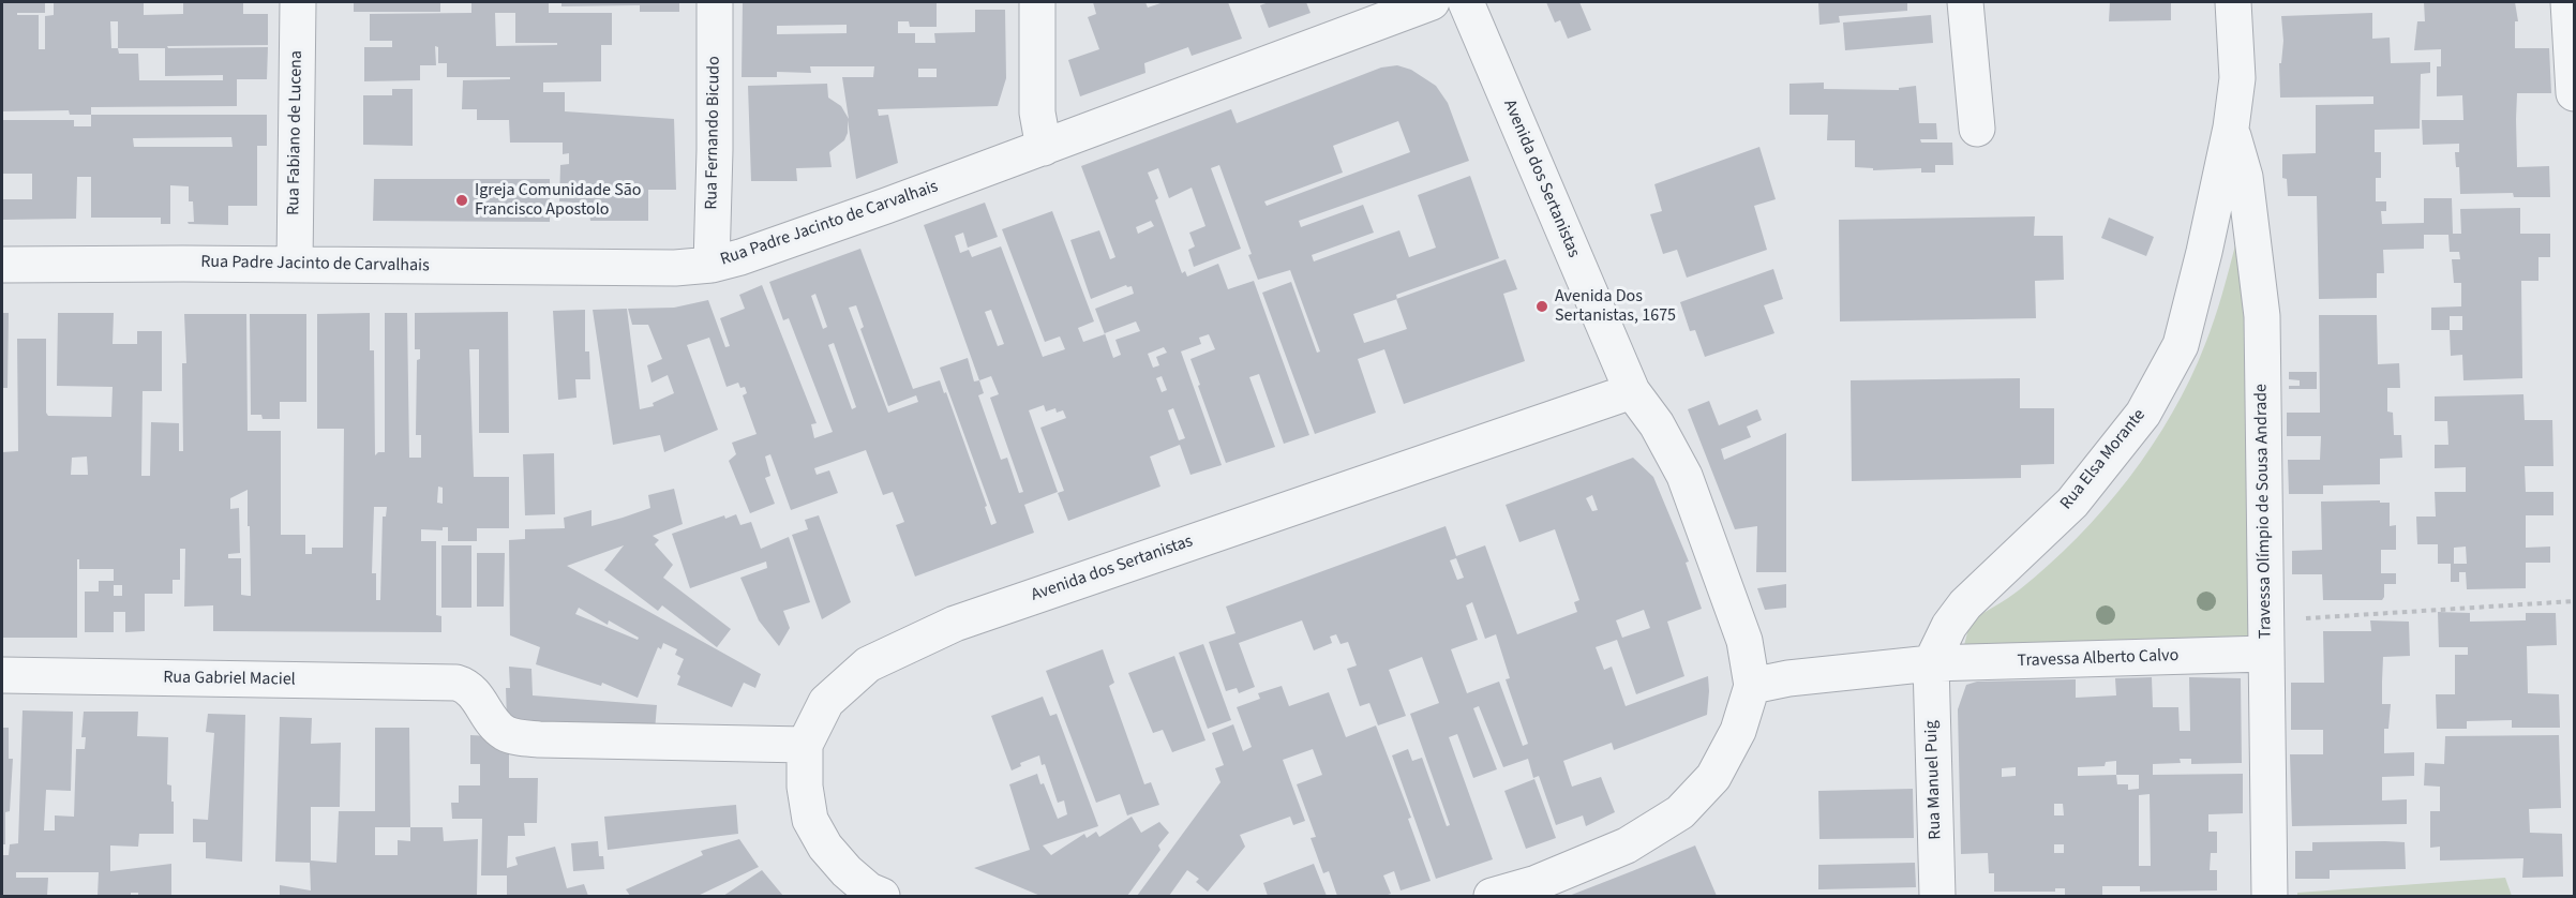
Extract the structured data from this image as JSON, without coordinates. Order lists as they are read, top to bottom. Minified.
{"streets":{"street":["Rua Fabiano de Lucena","Rua Fernando Bicudo","Avenida dos Sertanistas","Rua Padre Jacinto de Carvalhais","Rua Elsa Morante","Travessa Olímpio de Sousa Andrade","Travessa Alberto Calvo","Rua Gabriel Maciel","Rua Manuel Puig"]},"crossings":[["Rua Fabiano de Lucena","Rua Padre Jacinto de Carvalhais"],["Rua Fernando Bicudo","Rua Padre Jacinto de Carvalhais"],["Avenida dos Sertanistas","Rua Gabriel Maciel"],["Rua Elsa Morante","Travessa Olímpio de Sousa Andrade"],["Rua Elsa Morante","Travessa Alberto Calvo"],["Rua Elsa Morante","Rua Manuel Puig"],["Travessa Olímpio de Sousa Andrade","Travessa Alberto Calvo"],["Travessa Alberto Calvo","Rua Manuel Puig"]],"places":["Igreja Comunidade São Francisco Apostolo","Avenida Dos Sertanistas, 1675"]}
